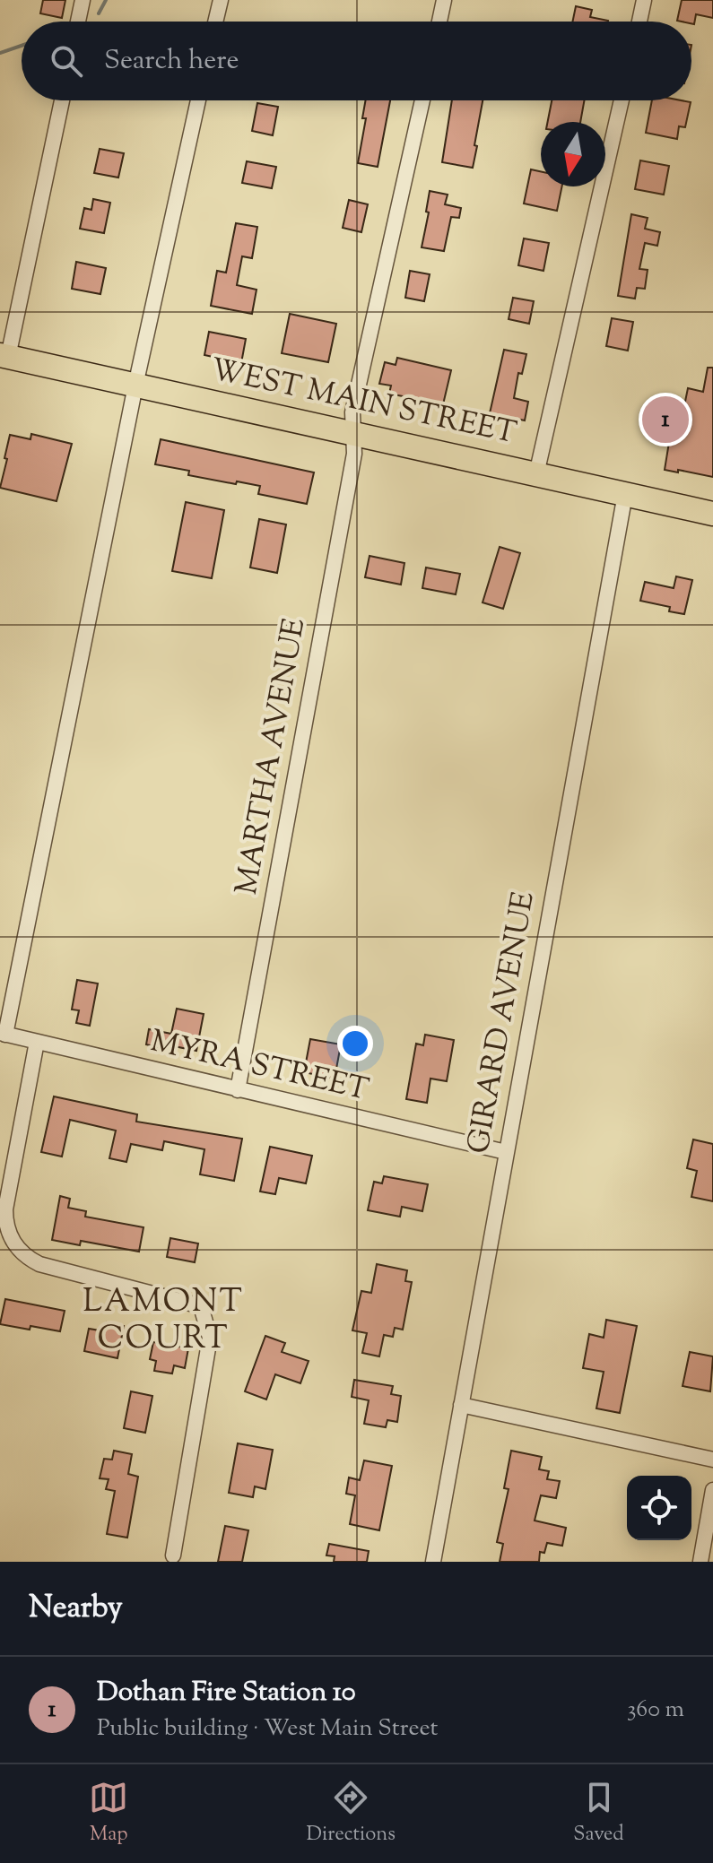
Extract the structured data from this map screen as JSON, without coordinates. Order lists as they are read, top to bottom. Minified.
{"streets":{"main road":["WEST MAIN STREET"],"street":["MARTHA AVENUE","GIRARD AVENUE","MYRA STREET"]},"crossings":[["WEST MAIN STREET","MARTHA AVENUE"],["WEST MAIN STREET","GIRARD AVENUE"],["MARTHA AVENUE","MYRA STREET"],["GIRARD AVENUE","MYRA STREET"]],"districts":["LAMONT COURT"],"north":"bottom","page":{"search":"Search here","pins":"1","heading":"Nearby","list":[{"mark":"1","name":"Dothan Fire Station 10","note":"Public building · West Main Street","value":"360 m"}],"nav":["Map","Directions","Saved"]}}
